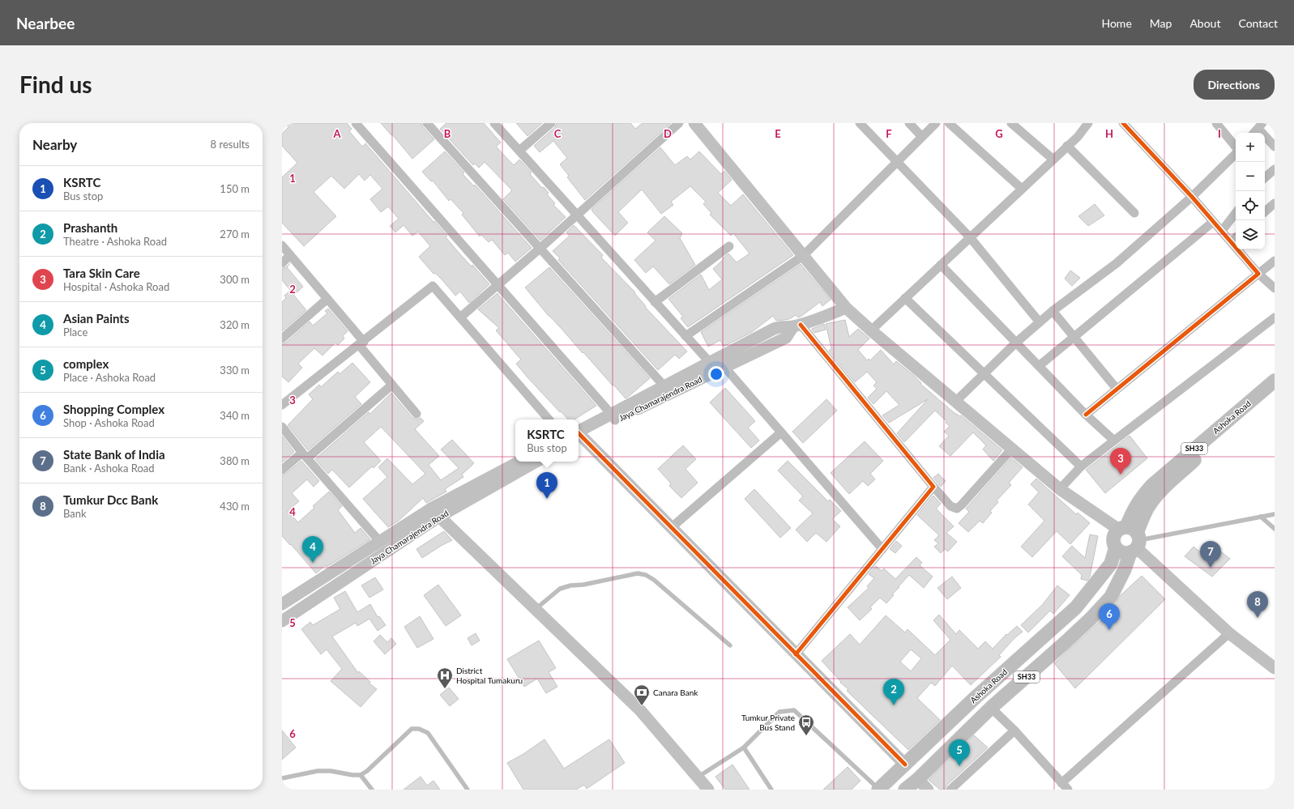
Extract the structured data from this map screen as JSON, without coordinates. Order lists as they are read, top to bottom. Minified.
{"streets":{"main road":["Jaya Chamarajendra Road","Ashoka Road","SH33"]},"places":{"hospital":["District Hospital Tumakuru"],"bank":["Canara Bank"],"bus stop":["Tumkur Private Bus Stand"]},"page":{"header":"Nearbee","nav":["Home","Map","About","Contact"],"buttons":"Directions","title":"Find us","heading":["Nearby","8 results"],"map_buttons":["+","−"],"list":[{"mark":"1","name":"KSRTC","note":"Bus stop","value":"150 m"},{"mark":"2","name":"Prashanth","note":"Theatre · Ashoka Road","value":"270 m"},{"mark":"3","name":"Tara Skin Care","note":"Hospital · Ashoka Road","value":"300 m"},{"mark":"4","name":"Asian Paints","note":"Place","value":"320 m"},{"mark":"5","name":"complex","note":"Place · Ashoka Road","value":"330 m"},{"mark":"6","name":"Shopping Complex","note":"Shop · Ashoka Road","value":"340 m"},{"mark":"7","name":"State Bank of India","note":"Bank · Ashoka Road","value":"380 m"},{"mark":"8","name":"Tumkur Dcc Bank","note":"Bank","value":"430 m"}],"popup":["KSRTC","Bus stop"],"pins":["3","1","4","7","8","6","2","5"]},"grid":{"columns":["A","B","C","D","E","F","G","H","I"],"rows":["1","2","3","4","5","6"]}}
